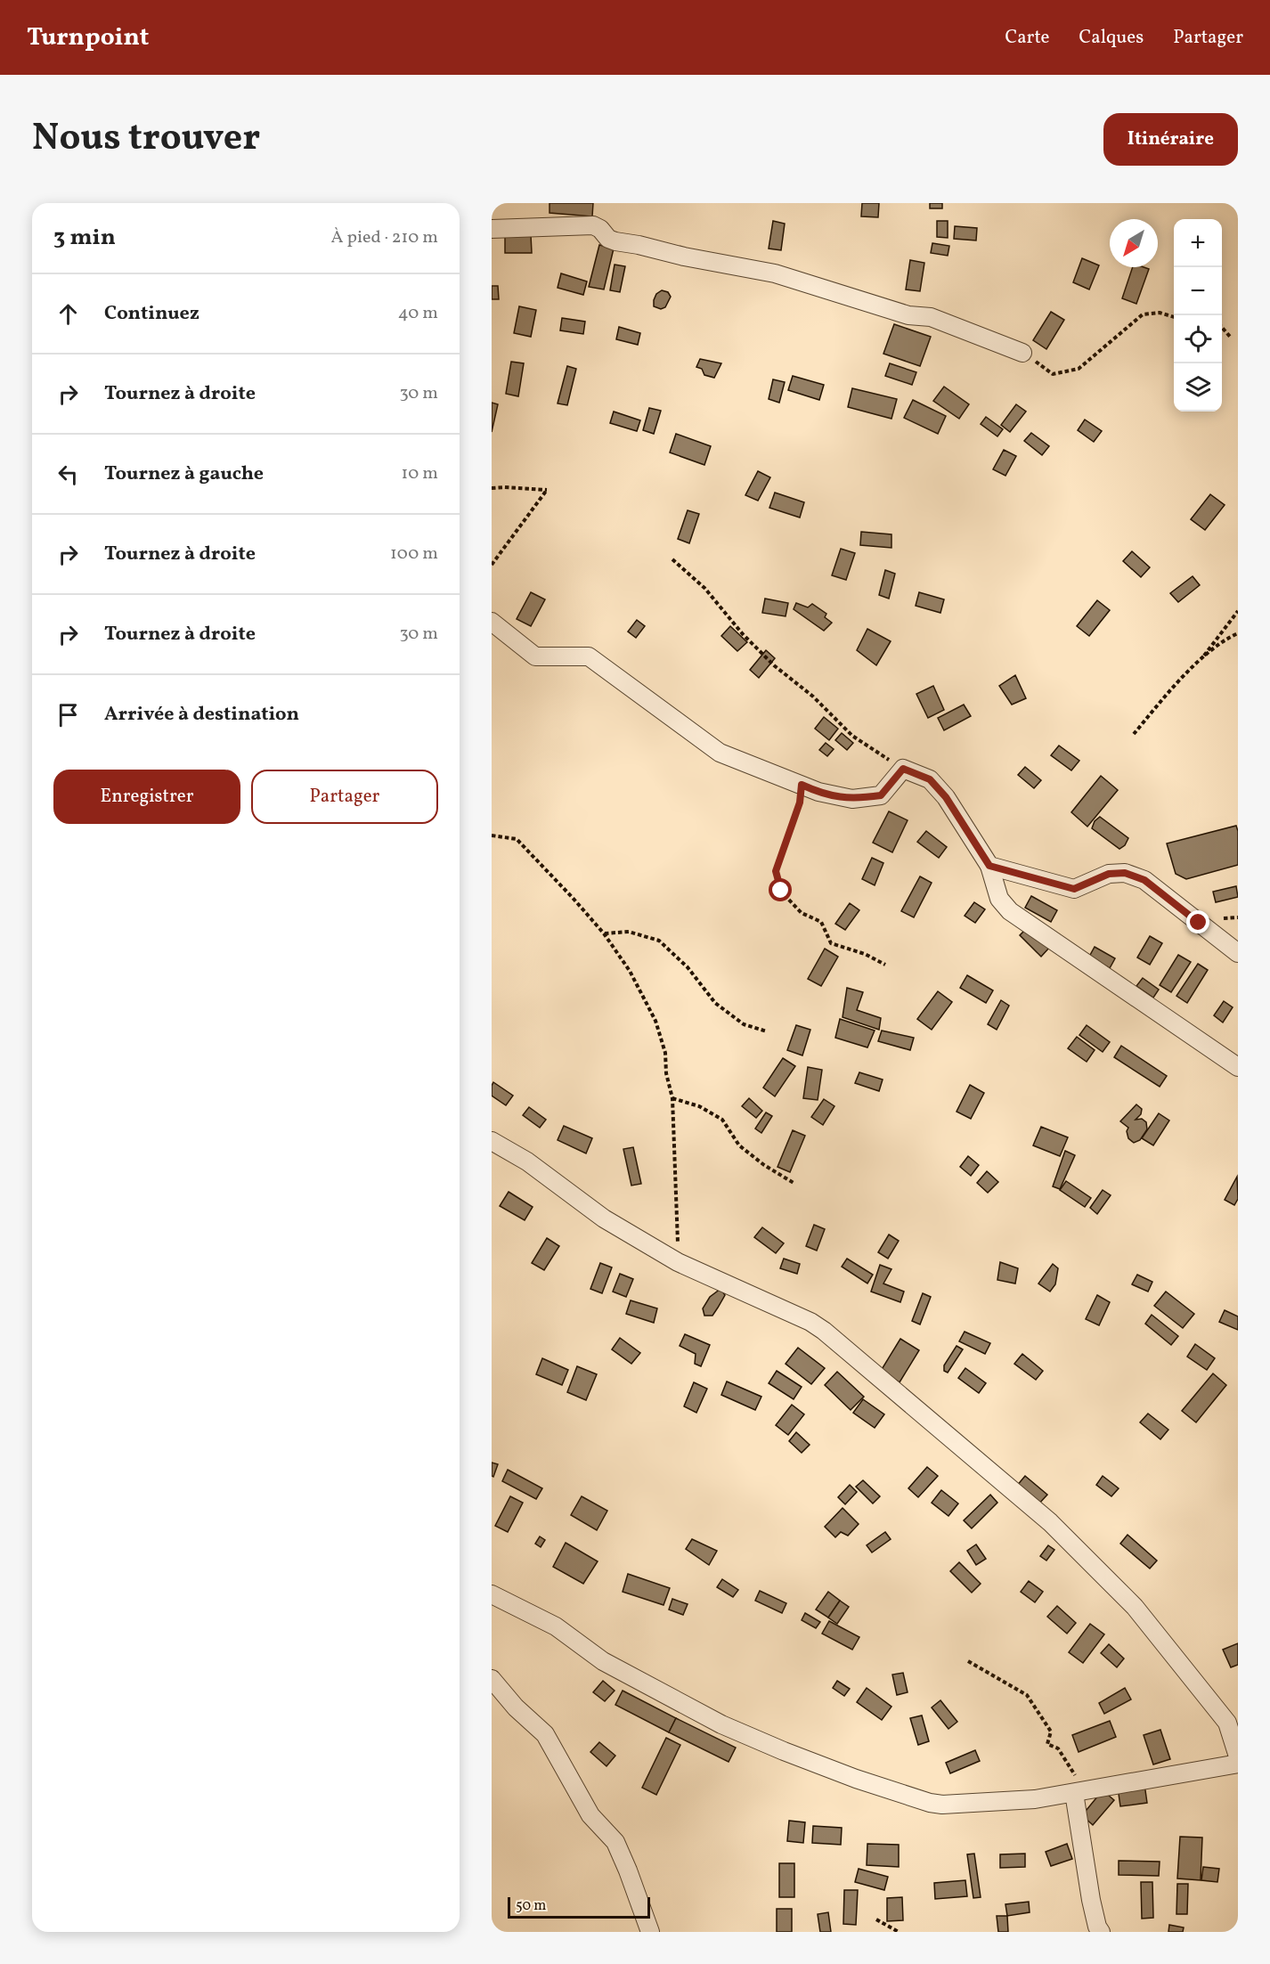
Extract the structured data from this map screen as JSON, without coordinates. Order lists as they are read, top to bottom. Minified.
{"scale_bar":"50 m","north":"bottom left","page":{"header":"Turnpoint","nav":["Carte","Calques","Partager"],"title":"Nous trouver","buttons":["Itinéraire",["Enregistrer","Partager"]],"heading":["3 min","À pied · 210 m"],"map_buttons":["+","−"],"list":[["Continuez","40 m"],["Tournez à droite","30 m"],["Tournez à gauche","10 m"],["Tournez à droite","100 m"],["Tournez à droite","30 m"],"Arrivée à destination"],"scale":"50 m"}}
